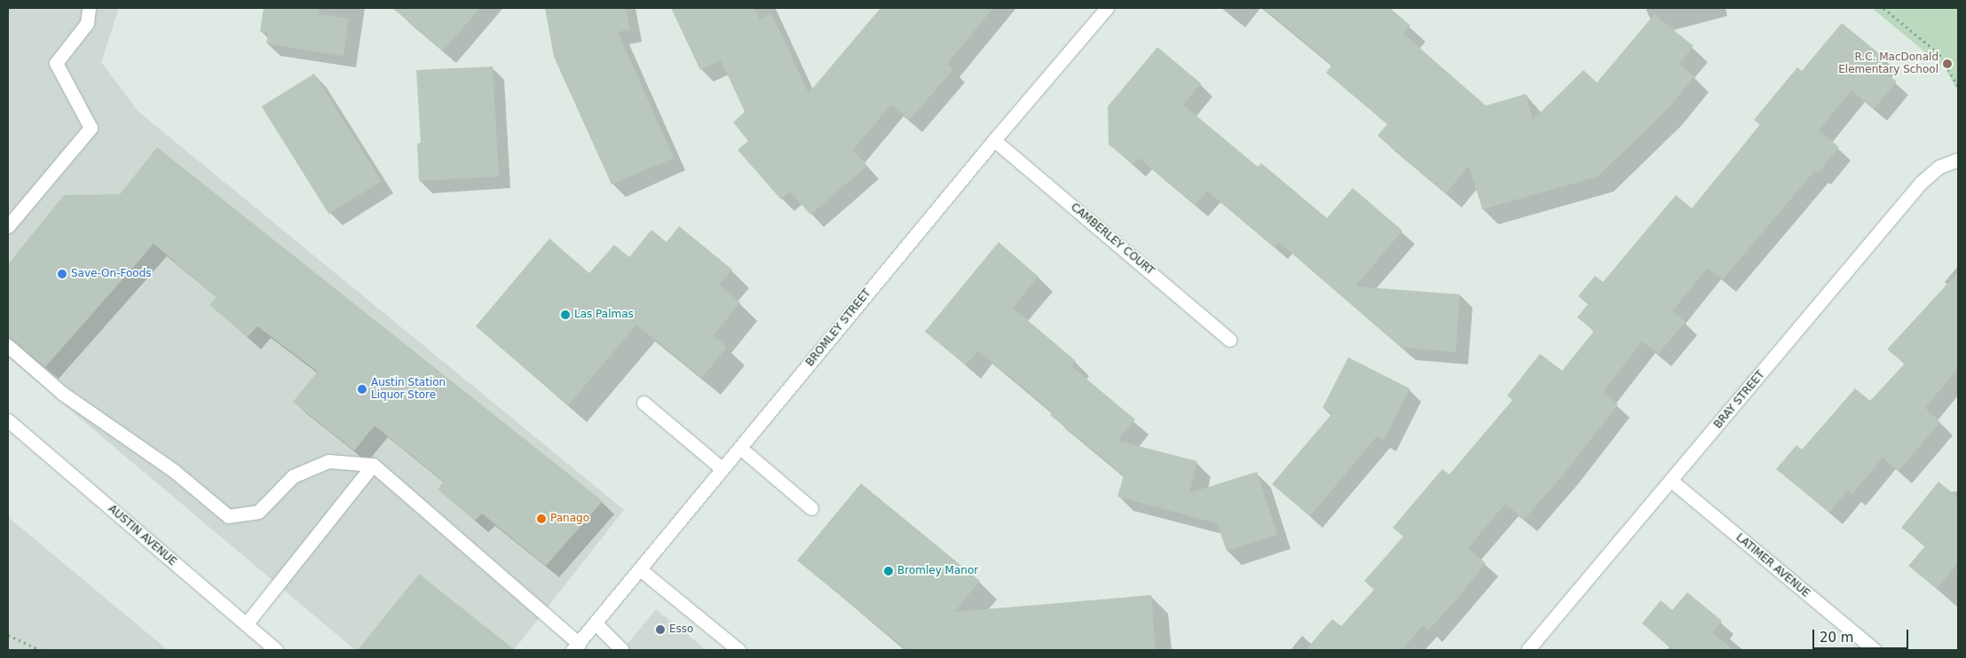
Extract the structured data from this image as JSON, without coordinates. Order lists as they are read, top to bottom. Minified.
{"streets":{"street":["CAMBERLEY COURT","BROMLEY STREET","BRAY STREET","AUSTIN AVENUE","LATIMER AVENUE"]},"crossings":[["CAMBERLEY COURT","BROMLEY STREET"],["BRAY STREET","LATIMER AVENUE"]],"places":["R.C. MacDonald Elementary School","Save-On-Foods","Las Palmas","Austin Station Liquor Store","Panago","Bromley Manor","Esso"],"scale_bar":"20 m"}
